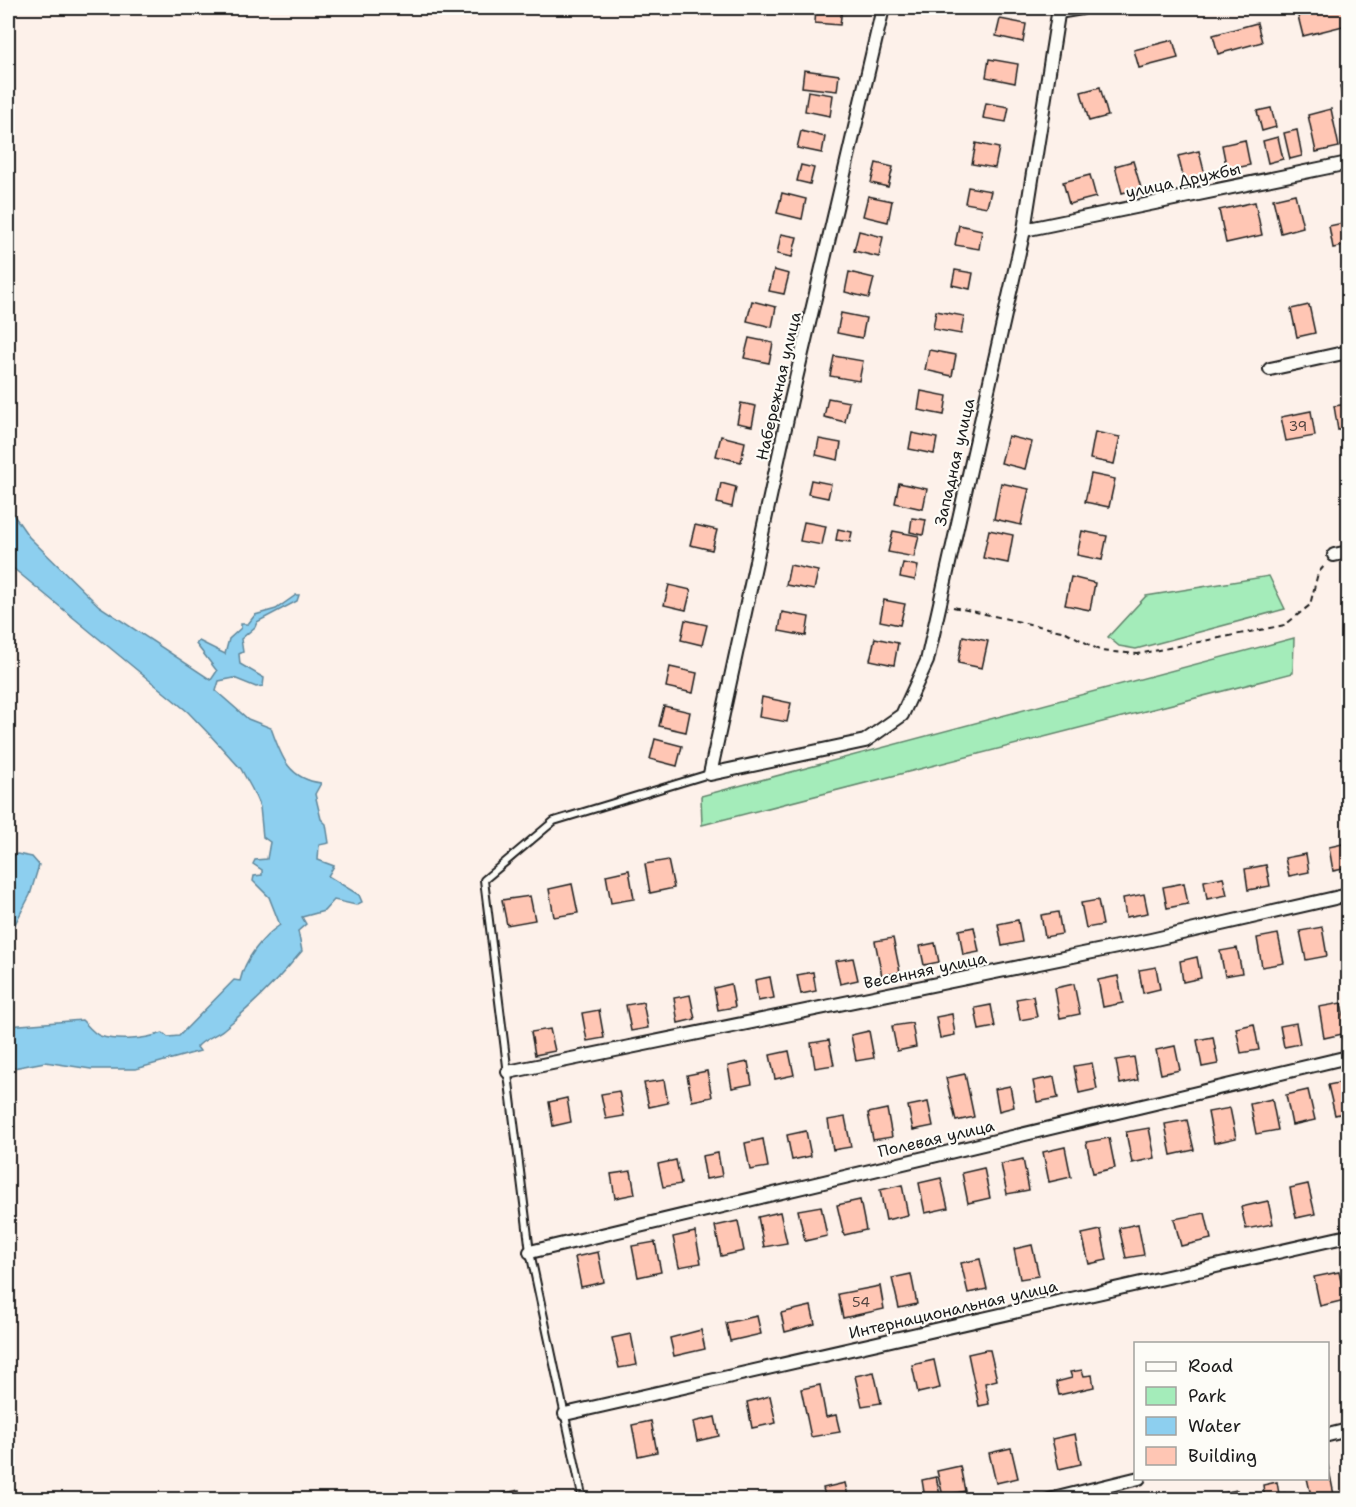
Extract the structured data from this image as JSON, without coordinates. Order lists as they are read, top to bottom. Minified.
{"streets":{"street":["улица Дружбы","Набережная улица","Западная улица","Весенняя улица","Полевая улица","Интернациональная улица"]},"crossings":[["улица Дружбы","Западная улица"],["Набережная улица","Западная улица"]],"house_numbers":["39","54"],"legend":["Road","Park","Water","Building"]}
